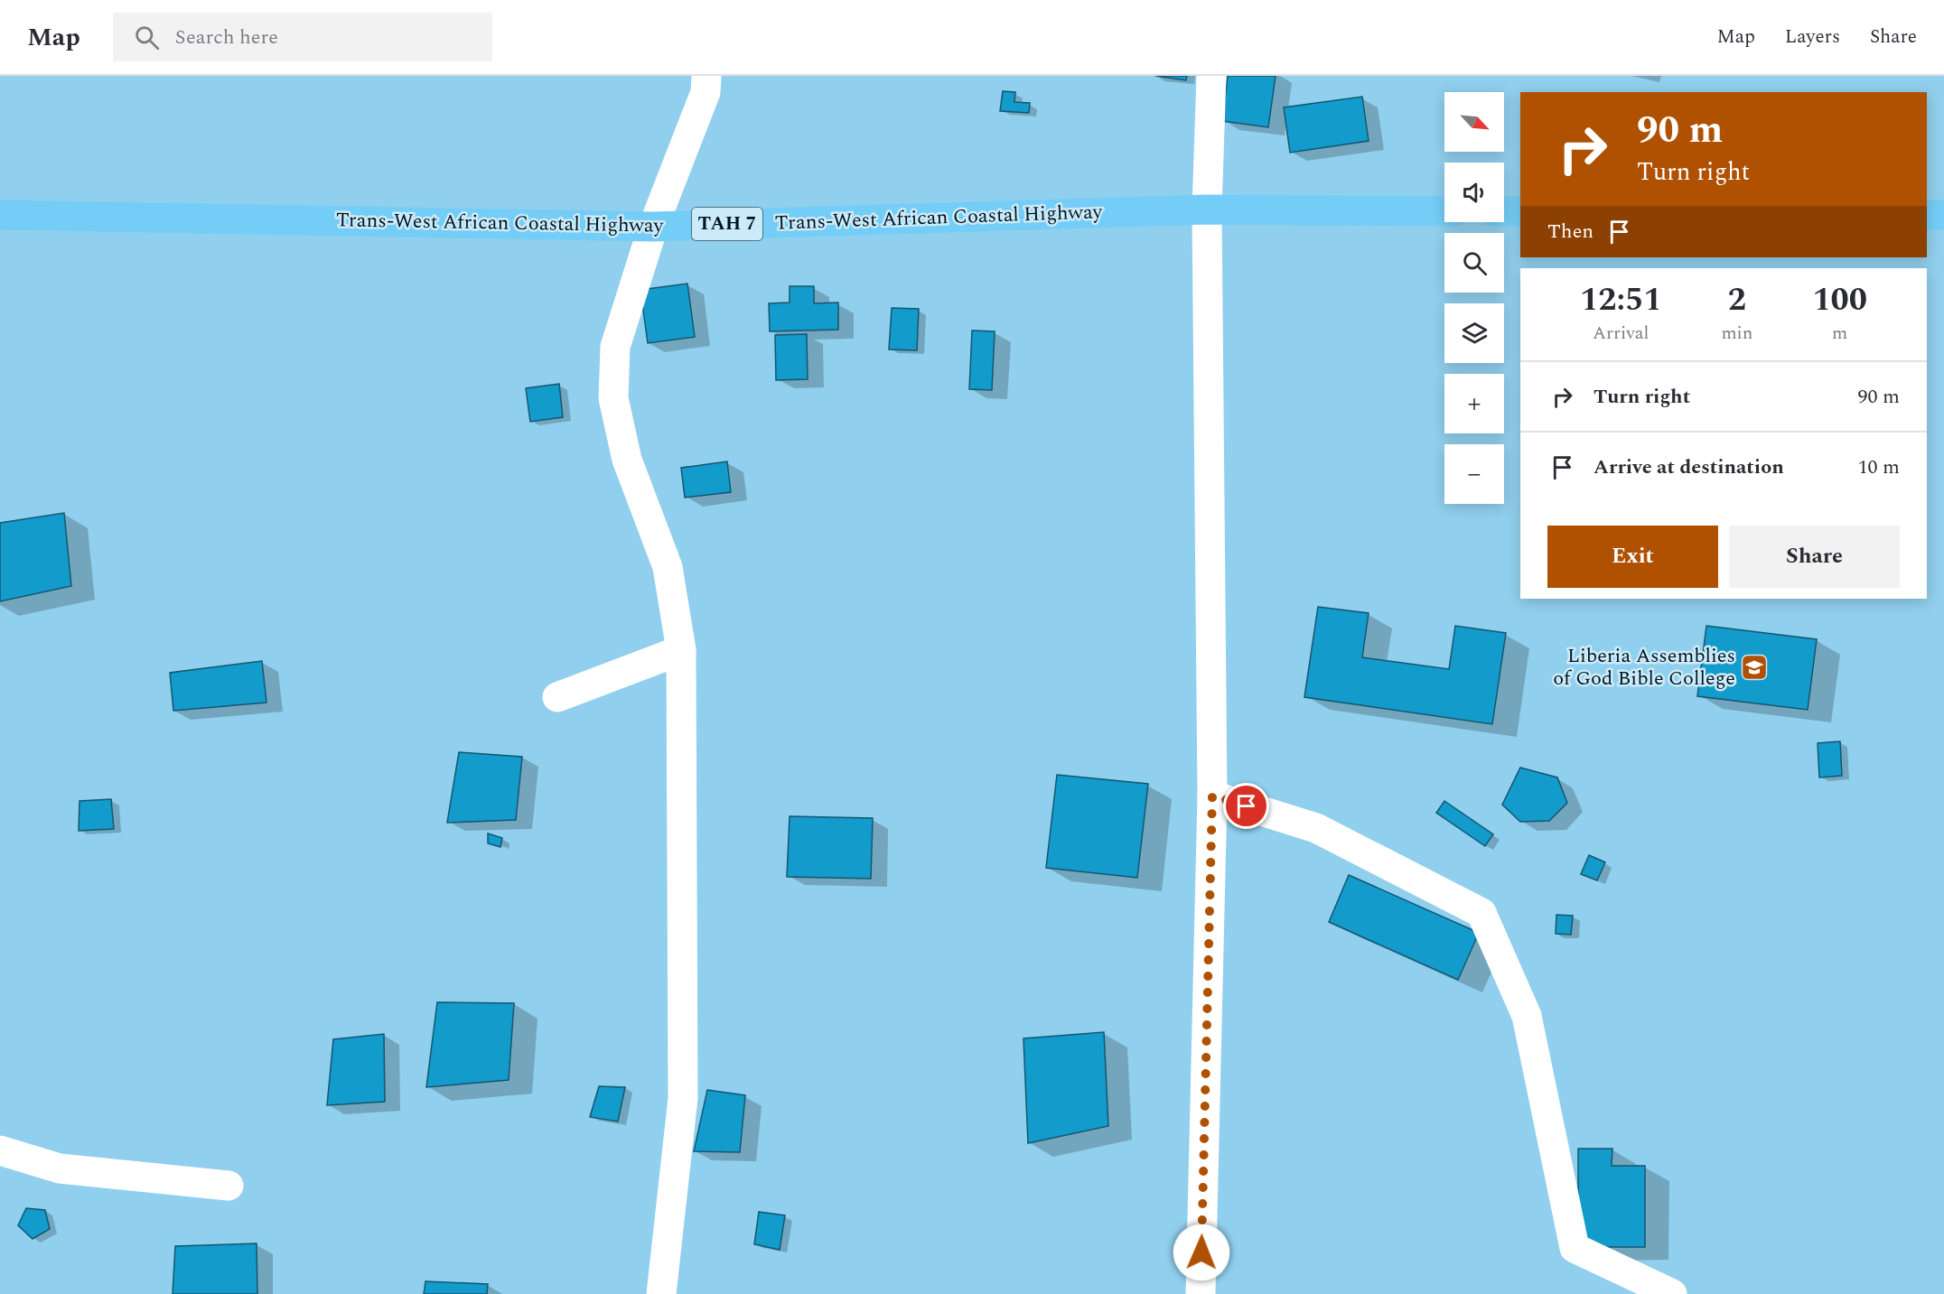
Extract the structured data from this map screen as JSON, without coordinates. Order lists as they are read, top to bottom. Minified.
{"streets":{"highway":["Trans-West African Coastal Highway","TAH 7"]},"places":{"school or university":["Liberia Assemblies of God Bible College"]},"north":"bottom right","page":{"header":"Map","search":"Search here","nav":["Map","Layers","Share"],"map_buttons":["+","−"],"turn":["90 m","Turn right"],"then":"Then","eta":["12:51","Arrival","2","min","100","m"],"list":[{"name":"Turn right","value":"90 m"},{"name":"Arrive at destination","value":"10 m"}],"buttons":["Exit","Share"]}}
